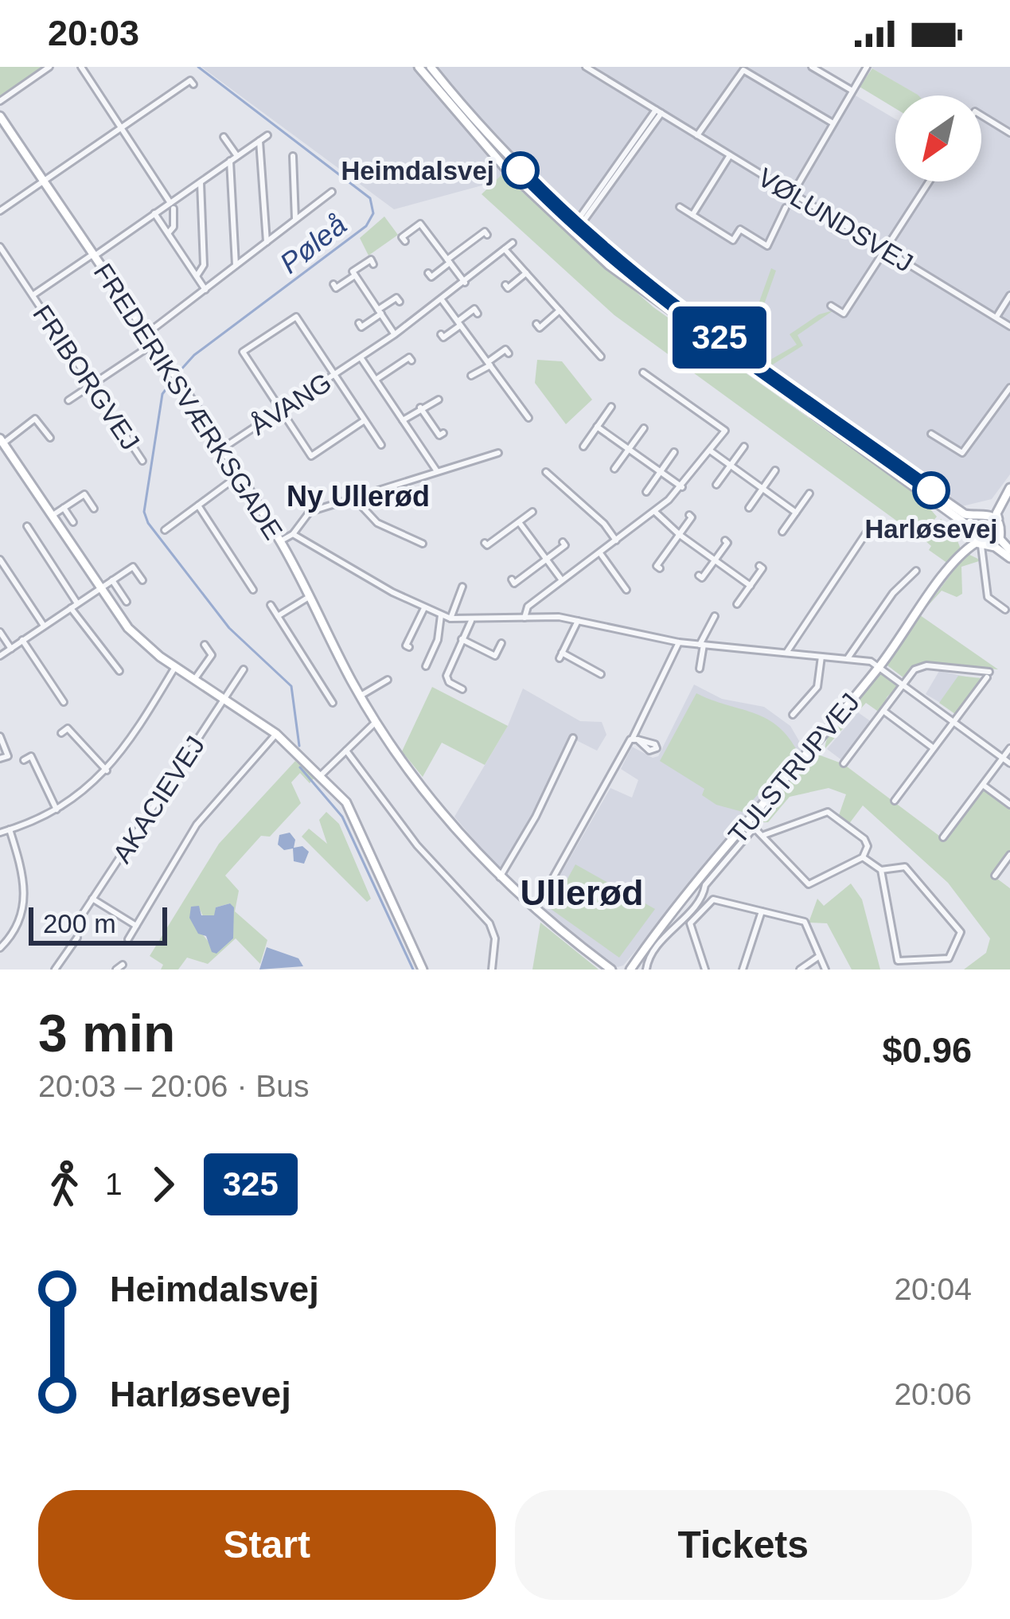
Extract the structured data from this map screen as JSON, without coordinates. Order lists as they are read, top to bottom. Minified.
{"streets":{"street":["VØLUNDSVEJ","FRIBORGVEJ","FREDERIKSVÆRKSGADE","ÅVANG","TULSTRUPVEJ","AKACIEVEJ"]},"crossings":[["FREDERIKSVÆRKSGADE","ÅVANG"]],"districts":["Ny Ullerød","Ullerød"],"water":["Pøleå"],"places":["Heimdalsvej","Harløsevej"],"lines":["bus line 325"],"scale_bar":"200 m","north":"bottom left","page":{"status":"20:03","on_map":"325","scale":"200 m","heading":["3 min","20:03 – 20:06 · Bus","$0.96"],"legs":["1","325"],"list":[{"name":"Heimdalsvej","value":"20:04"},{"name":"Harløsevej","value":"20:06"}],"buttons":["Start","Tickets"]}}
